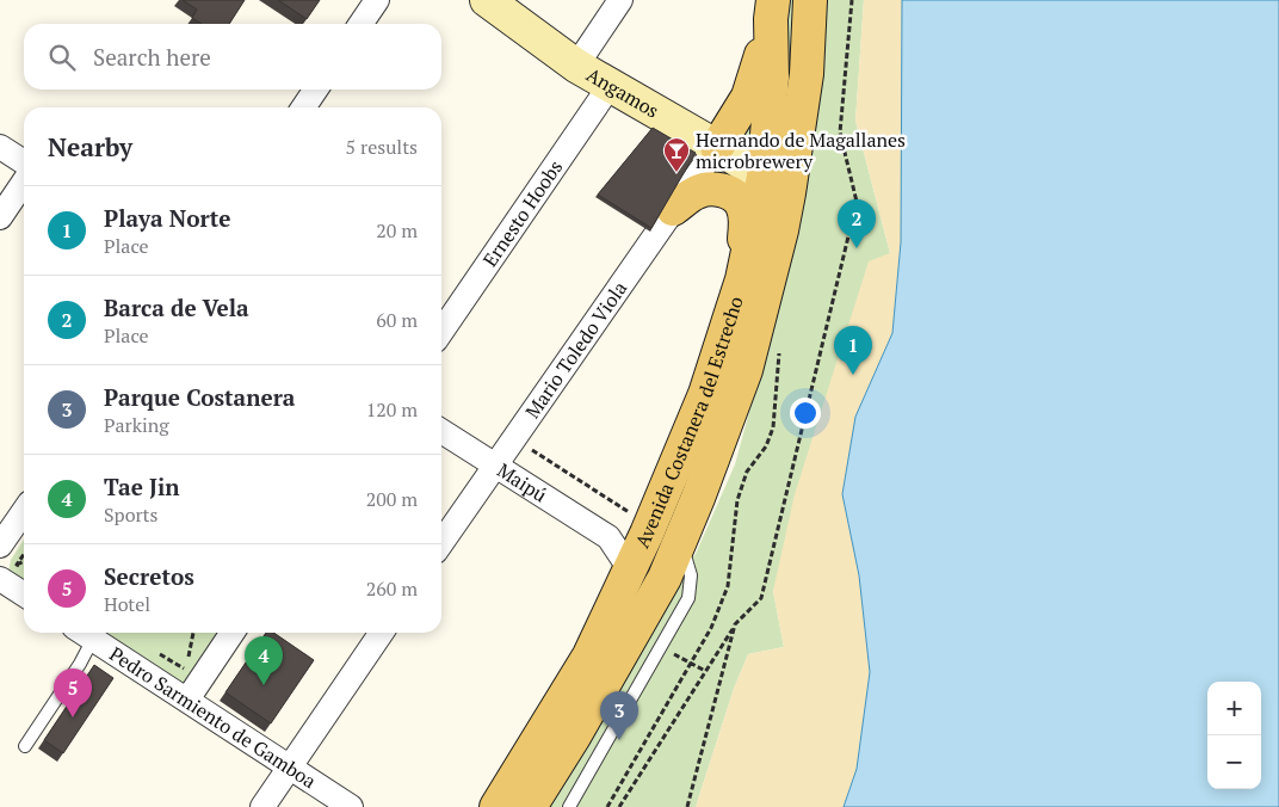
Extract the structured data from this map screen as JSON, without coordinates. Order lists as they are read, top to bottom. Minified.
{"streets":{"main road":["Avenida Costanera del Estrecho"],"street":["Angamos","Ernesto Hoobs","Mario Toledo Viola","Maipú","Pedro Sarmiento de Gamboa"]},"crossings":[["Angamos","Ernesto Hoobs"],["Angamos","Mario Toledo Viola"],["Angamos","Avenida Costanera del Estrecho"],["Mario Toledo Viola","Maipú"],["Avenida Costanera del Estrecho","Maipú"]],"places":{"bar":["Hernando de Magallanes microbrewery"]},"page":{"search":"Search here","heading":["Nearby","5 results"],"list":[{"mark":"1","name":"Playa Norte","note":"Place","value":"20 m"},{"mark":"2","name":"Barca de Vela","note":"Place","value":"60 m"},{"mark":"3","name":"Parque Costanera","note":"Parking","value":"120 m"},{"mark":"4","name":"Tae Jin","note":"Sports","value":"200 m"},{"mark":"5","name":"Secretos","note":"Hotel","value":"260 m"}],"pins":["2","1","4","5","3"],"map_buttons":["+","−"]}}
